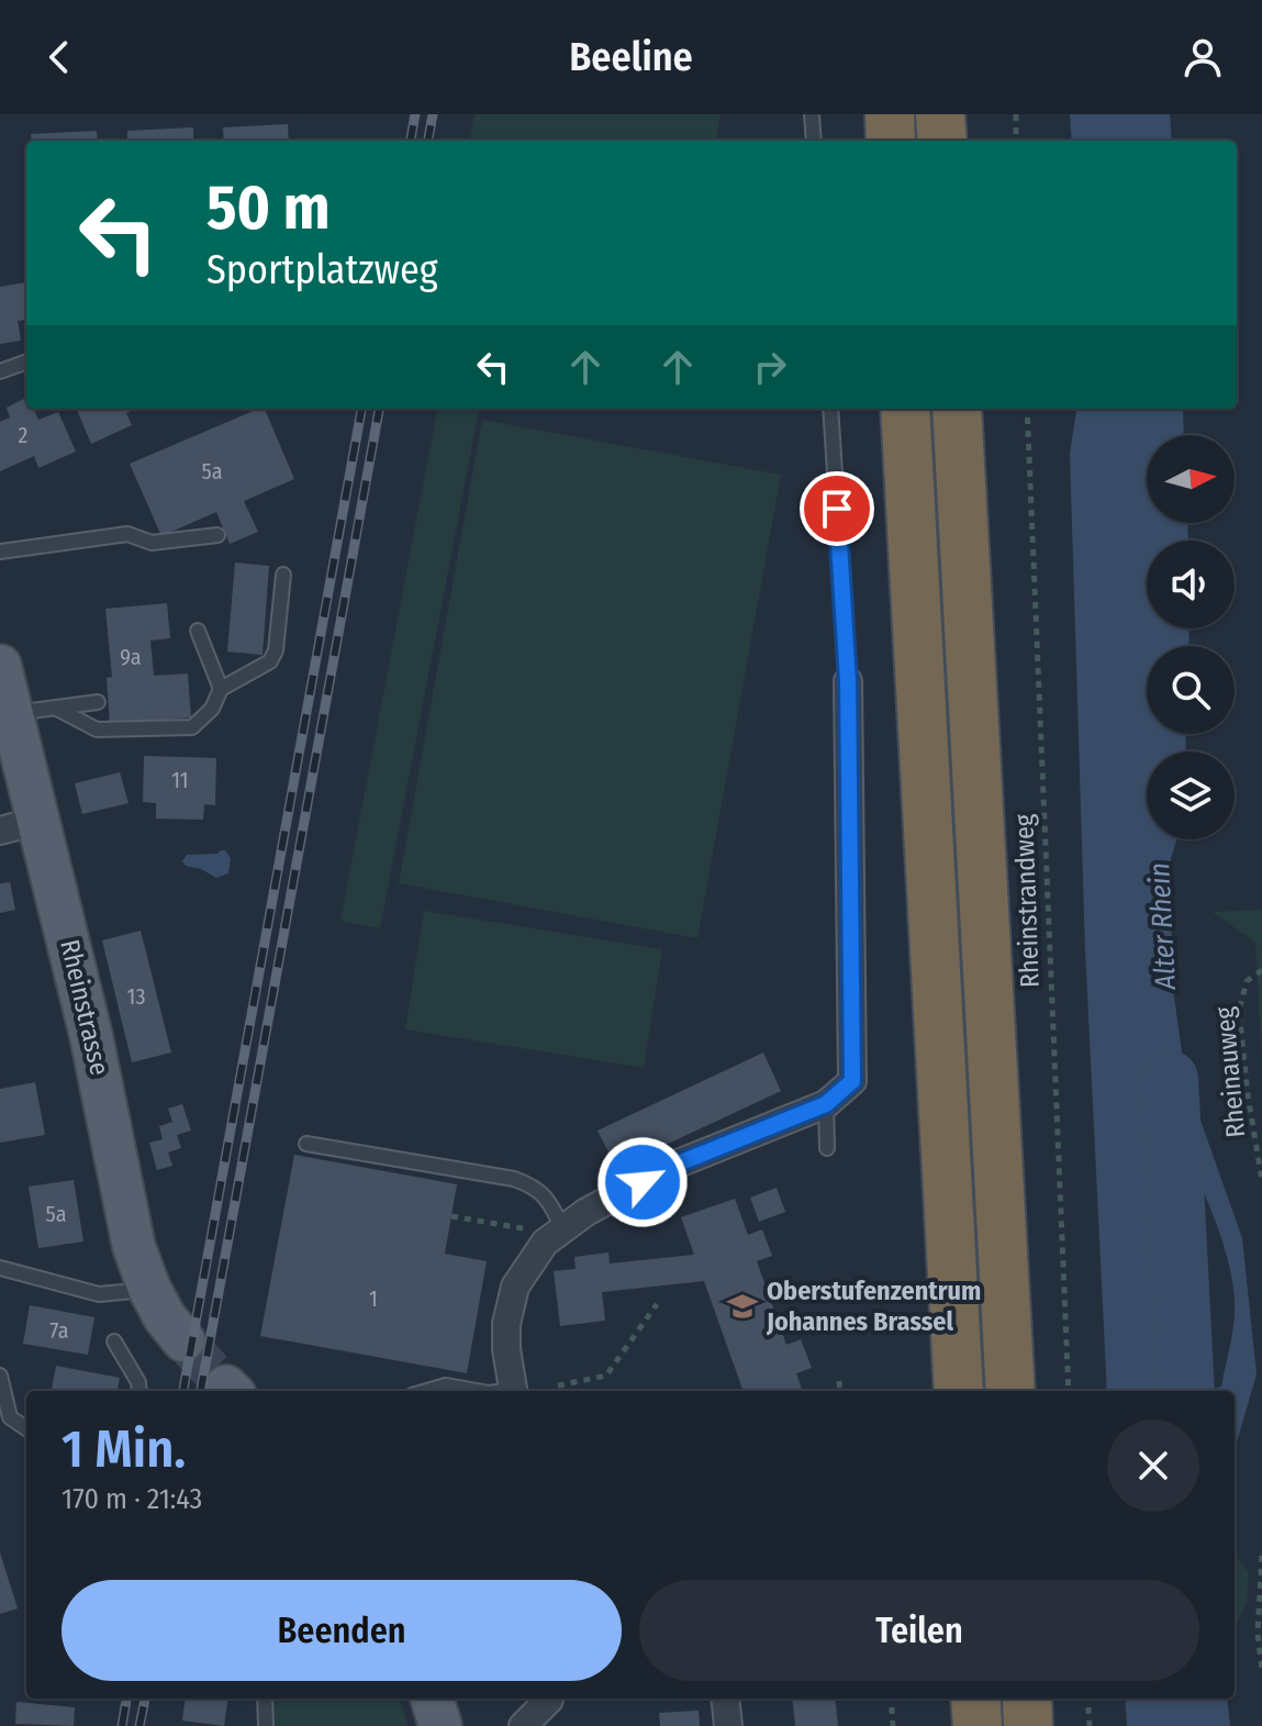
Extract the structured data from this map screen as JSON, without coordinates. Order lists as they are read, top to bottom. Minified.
{"streets":{"main road":["Rheinstrasse"],"path":["Rheinstrandweg","Rheinauweg"]},"water":["Alter Rhein"],"places":{"school or university":["Oberstufenzentrum Johannes Brassel"]},"house_numbers":["2","5a","9a","11","13","5a","1","7a"],"north":"right","page":{"header":"Beeline","turn":["50 m","Sportplatzweg"],"heading":["1 Min.","170 m · 21:43"],"buttons":["Beenden","Teilen"]}}
